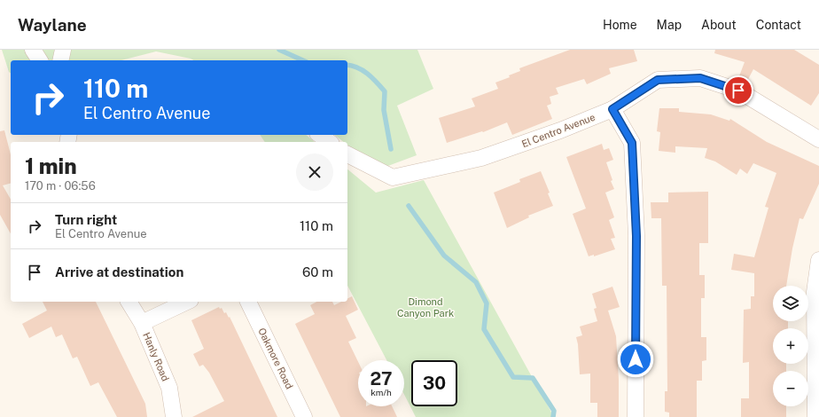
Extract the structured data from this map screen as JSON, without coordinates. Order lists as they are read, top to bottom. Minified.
{"streets":{"street":["El Centro Avenue","Hanly Road","Oakmore Road"]},"parks":["Dimond Canyon Park"],"page":{"header":"Waylane","nav":["Home","Map","About","Contact"],"turn":["110 m","El Centro Avenue"],"heading":["1 min","170 m · 06:56"],"list":[{"name":"Turn right","note":"El Centro Avenue","value":"110 m"},{"name":"Arrive at destination","value":"60 m"}],"map_buttons":["+","−"],"speed":"27 km/h","limit":"30"}}
